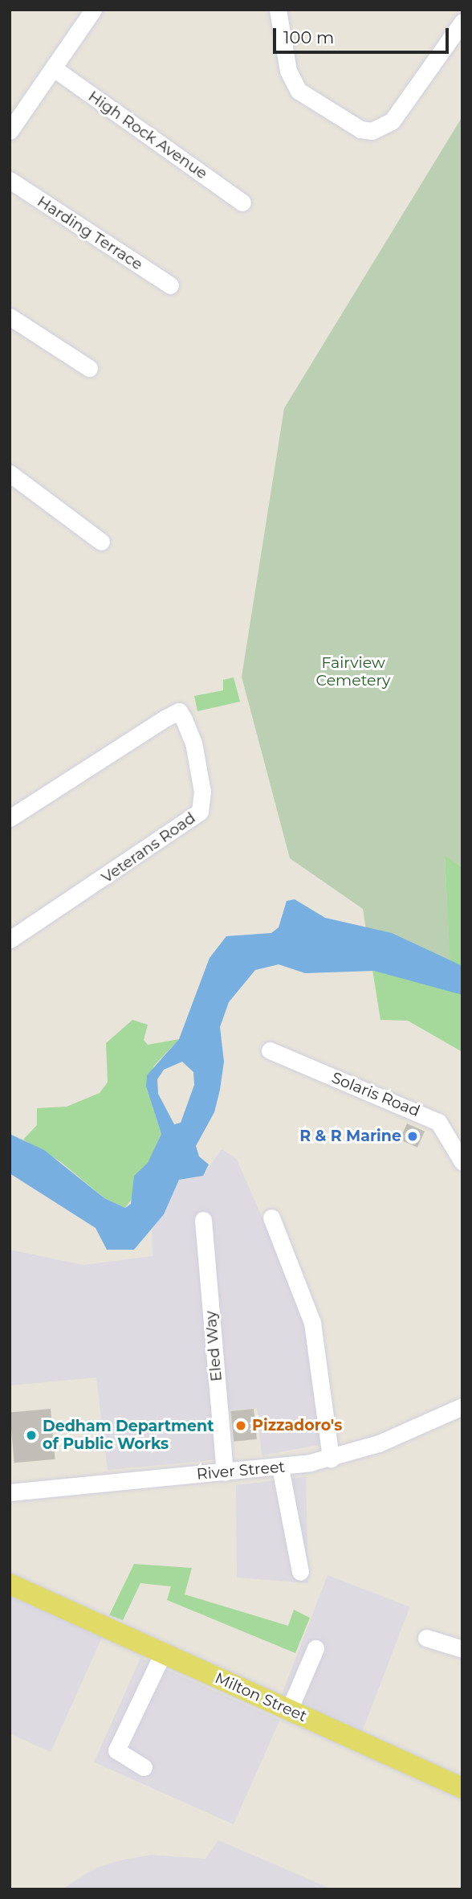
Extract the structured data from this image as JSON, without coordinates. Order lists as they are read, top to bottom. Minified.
{"streets":{"main road":["Milton Street"],"street":["High Rock Avenue","Harding Terrace","Veterans Road","Solaris Road","Eled Way","River Street"]},"crossings":[["Eled Way","River Street"]],"parks":["Fairview Cemetery"],"places":["R & R Marine","Pizzadoro's","Dedham Department of Public Works"],"scale_bar":"100 m"}
